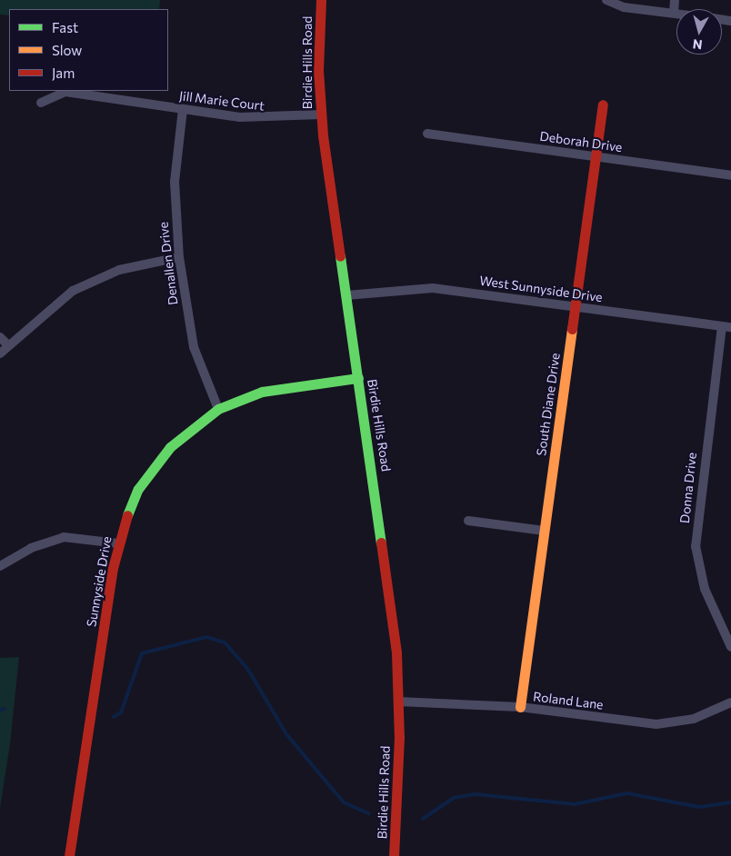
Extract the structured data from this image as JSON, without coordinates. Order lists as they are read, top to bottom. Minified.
{"streets":{"street":["Birdie Hills Road","Jill Marie Court","Deborah Drive","Denallen Drive","West Sunnyside Drive","South Diane Drive","Donna Drive","Sunnyside Drive","Roland Lane"]},"crossings":[["Birdie Hills Road","Jill Marie Court"],["Birdie Hills Road","West Sunnyside Drive"],["Birdie Hills Road","Sunnyside Drive"],["Birdie Hills Road","Roland Lane"],["Jill Marie Court","Denallen Drive"],["Deborah Drive","South Diane Drive"],["Denallen Drive","Sunnyside Drive"],["West Sunnyside Drive","South Diane Drive"],["West Sunnyside Drive","Donna Drive"],["South Diane Drive","Roland Lane"]],"legend":["Fast","Slow","Jam"],"north":"bottom"}
